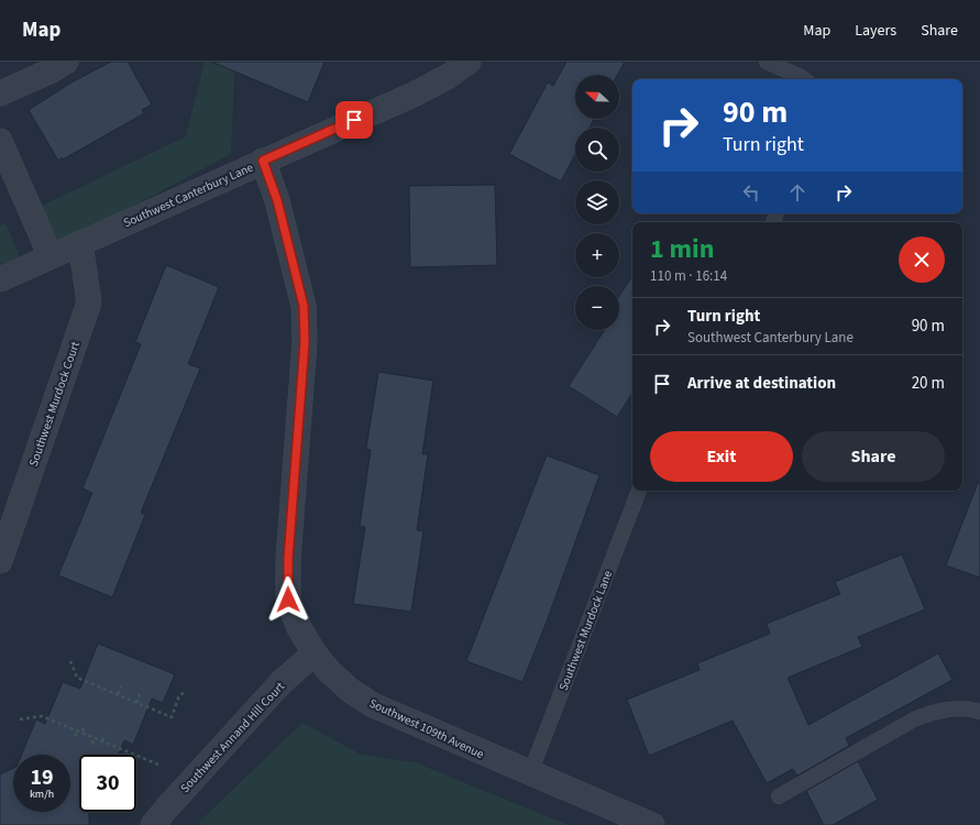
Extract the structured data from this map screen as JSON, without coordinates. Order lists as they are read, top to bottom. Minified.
{"streets":{"street":["Southwest Canterbury Lane","Southwest Murdock Court","Southwest 109th Avenue","Southwest Annand Hill Court"],"lane":["Southwest Murdock Lane"]},"crossings":[["Southwest Canterbury Lane","Southwest Murdock Court"],["Southwest Canterbury Lane","Southwest 109th Avenue"],["Southwest Murdock Lane","Southwest 109th Avenue"],["Southwest 109th Avenue","Southwest Annand Hill Court"]],"north":"left","page":{"header":"Map","nav":["Map","Layers","Share"],"map_buttons":["+","−"],"turn":["90 m","Turn right"],"heading":["1 min","110 m · 16:14"],"list":[{"name":"Turn right","note":"Southwest Canterbury Lane","value":"90 m"},{"name":"Arrive at destination","value":"20 m"}],"buttons":["Exit","Share"],"speed":"19 km/h","limit":"30"}}
